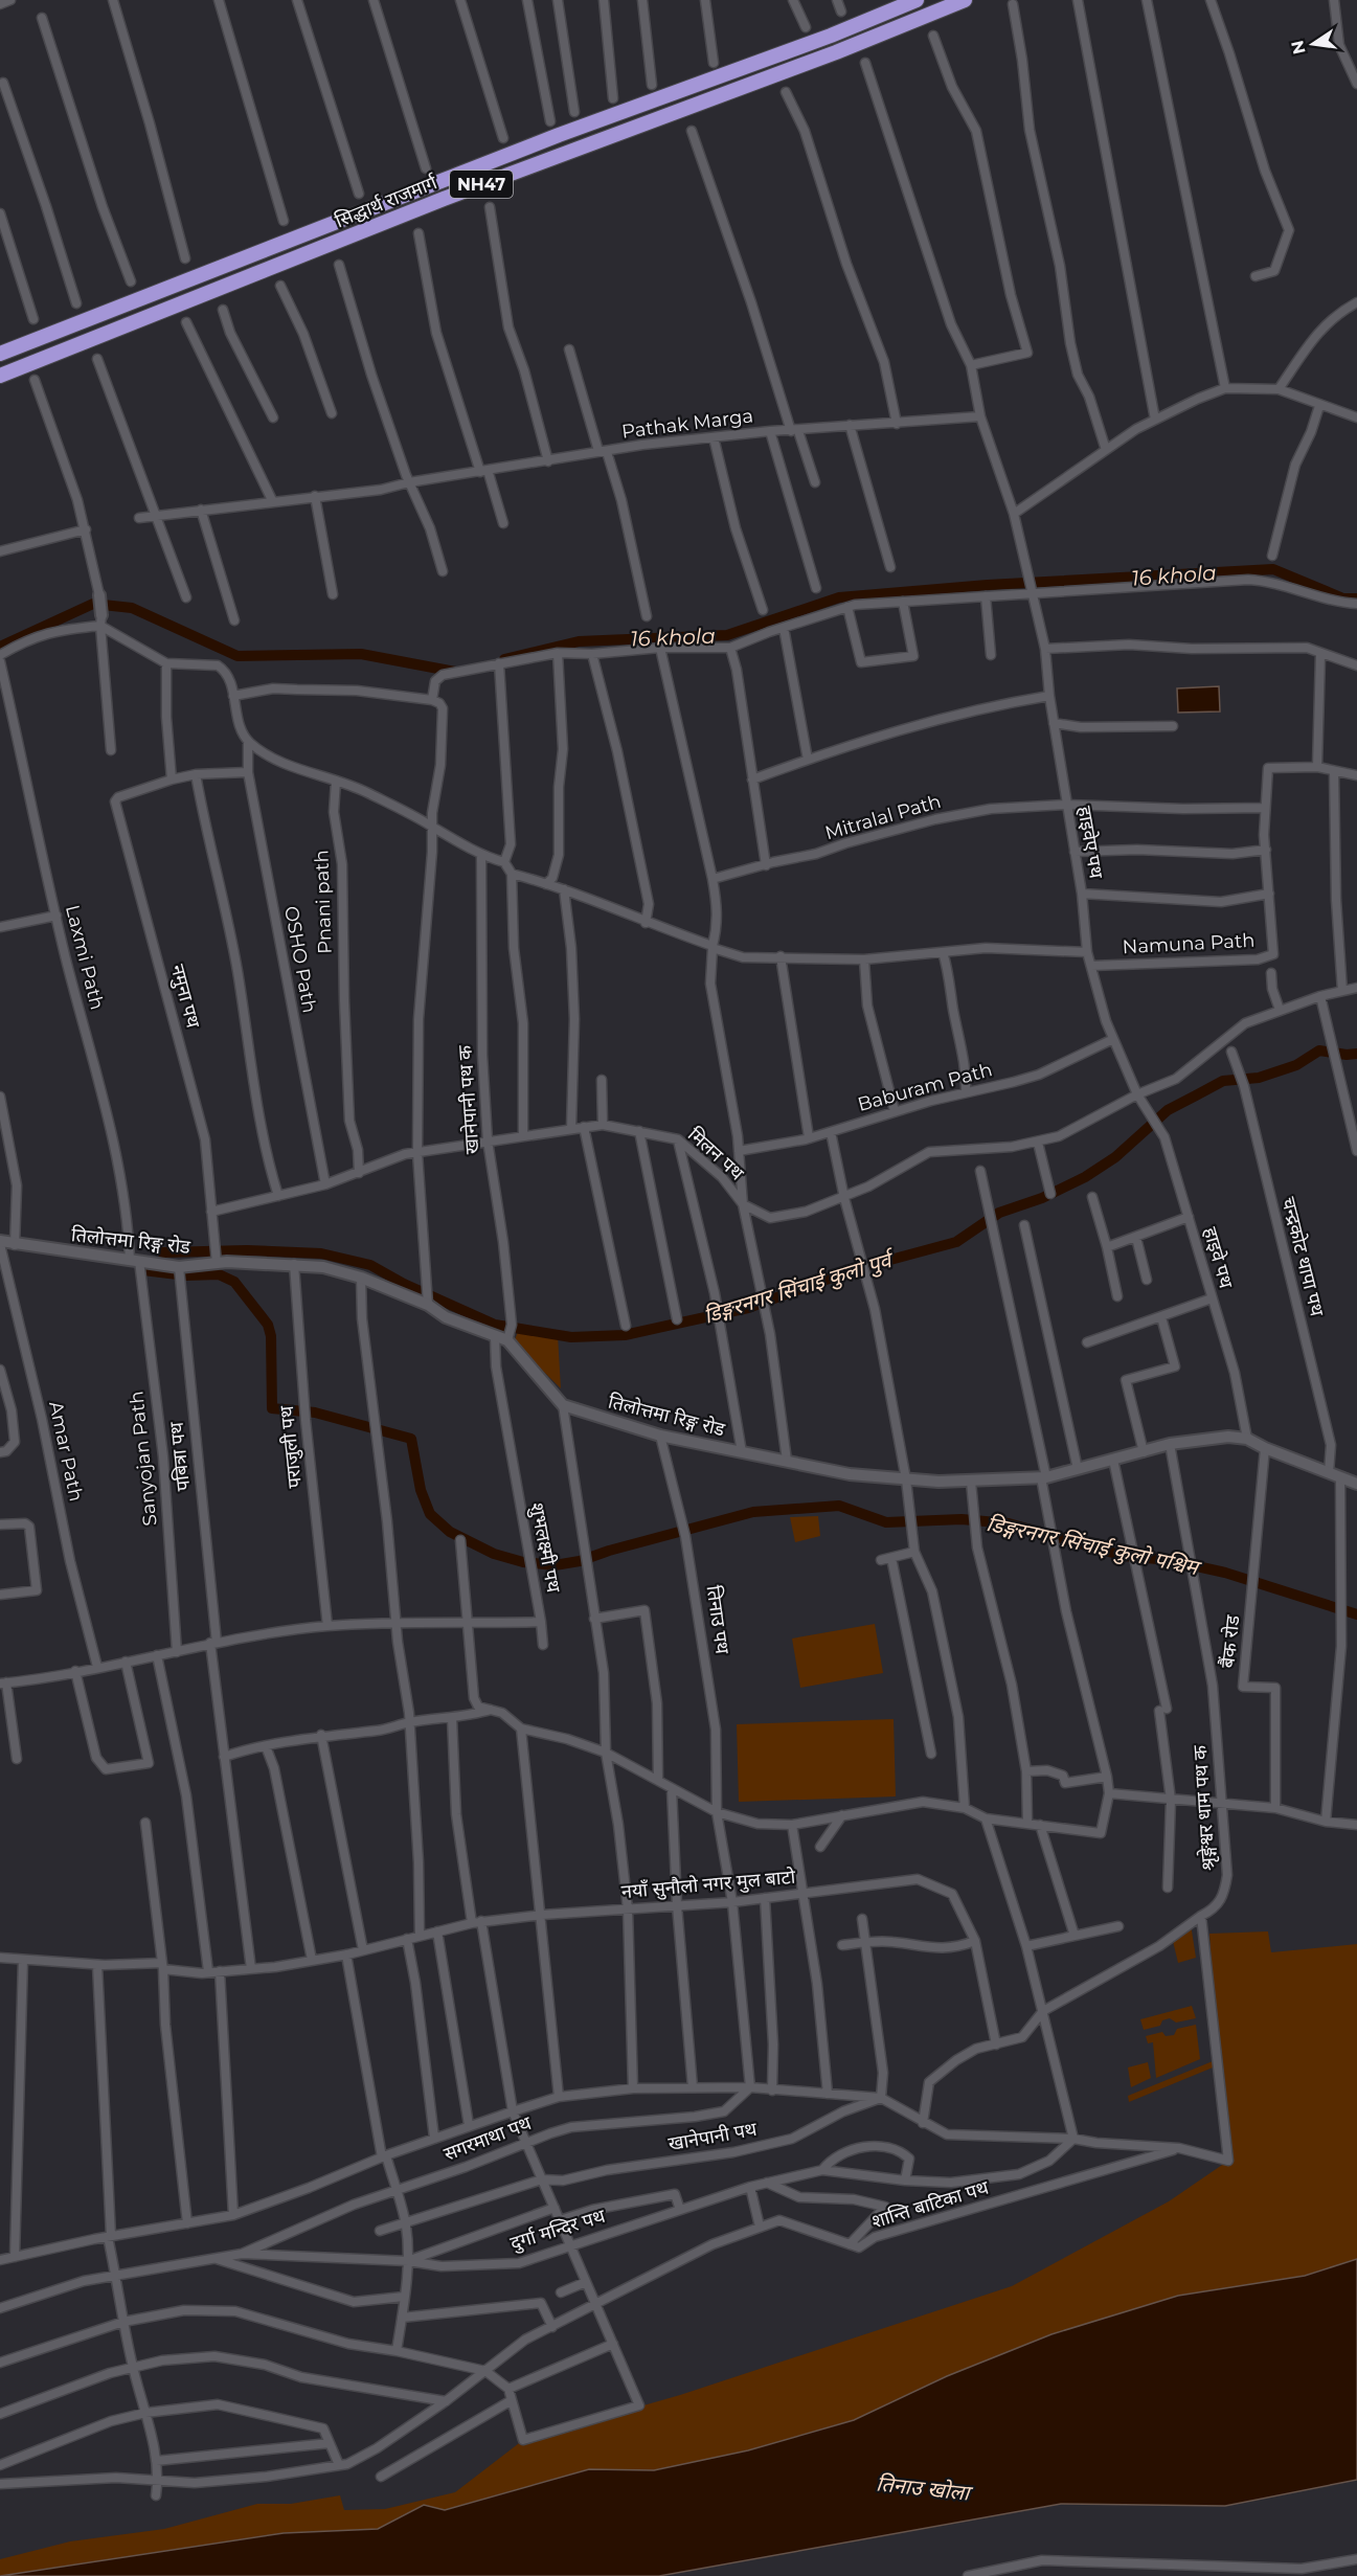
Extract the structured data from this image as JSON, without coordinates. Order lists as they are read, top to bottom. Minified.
{"streets":{"highway":["NH47","सिद्धार्थ राजमार्ग"],"street":["Pathak Marga","Mitralal Path","हाइवेए पथ","Pnani path","Namuna Path","Laxmi Path","OSHO Path","नमुना पथ","Baburam Path","खानेपानी पथ क","मिलन पथ","तिलोत्तमा रिङ्ग रोड","चन्द्रकोट थापा पथ","हाइवे पथ","पराजुली पथ","Amar Path","पबित्रा पथ","Sanyojan Path","शुभलक्ष्मी पथ","तिनाउ पथ","बैंक रोड","श्रृङ्गेश्वर धाम पथ क","नयाँ सुनौलो नगर मुल बाटो","खानेपानी पथ","सगरमाथा पथ","शान्ति बाटिका पथ","दुर्गा मन्दिर पथ"]},"crossings":[["Pathak Marga","हाइवेए पथ"],["Mitralal Path","हाइवेए पथ"],["Mitralal Path","Namuna Path"],["हाइवेए पथ","Namuna Path"],["हाइवेए पथ","Baburam Path"],["हाइवेए पथ","मिलन पथ"],["हाइवेए पथ","हाइवे पथ"],["Pnani path","मिलन पथ"],["Laxmi Path","तिलोत्तमा रिङ्ग रोड"],["Laxmi Path","Sanyojan Path"],["OSHO Path","मिलन पथ"],["नमुना पथ","मिलन पथ"],["नमुना पथ","तिलोत्तमा रिङ्ग रोड"],["खानेपानी पथ क","मिलन पथ"],["खानेपानी पथ क","तिलोत्तमा रिङ्ग रोड"],["मिलन पथ","हाइवे पथ"],["तिलोत्तमा रिङ्ग रोड","चन्द्रकोट थापा पथ"],["तिलोत्तमा रिङ्ग रोड","हाइवे पथ"],["तिलोत्तमा रिङ्ग रोड","पराजुली पथ"],["तिलोत्तमा रिङ्ग रोड","Amar Path"],["तिलोत्तमा रिङ्ग रोड","पबित्रा पथ"],["तिलोत्तमा रिङ्ग रोड","Sanyojan Path"],["तिलोत्तमा रिङ्ग रोड","शुभलक्ष्मी पथ"],["तिलोत्तमा रिङ्ग रोड","तिनाउ पथ"],["तिलोत्तमा रिङ्ग रोड","बैंक रोड"],["तिलोत्तमा रिङ्ग रोड","श्रृङ्गेश्वर धाम पथ क"],["पराजुली पथ","शुभलक्ष्मी पथ"],["Amar Path","शुभलक्ष्मी पथ"],["पबित्रा पथ","शुभलक्ष्मी पथ"],["पबित्रा पथ","नयाँ सुनौलो नगर मुल बाटो"],["Sanyojan Path","शुभलक्ष्मी पथ"],["तिनाउ पथ","नयाँ सुनौलो नगर मुल बाटो"],["तिनाउ पथ","सगरमाथा पथ"],["सगरमाथा पथ","दुर्गा मन्दिर पथ"]],"water":["16 khola","डिङ्गरनगर सिंचाई कुलो पुर्व","डिङ्गरनगर सिंचाई कुलो पश्चिम","तिनाउ खोला"],"north":"left"}
